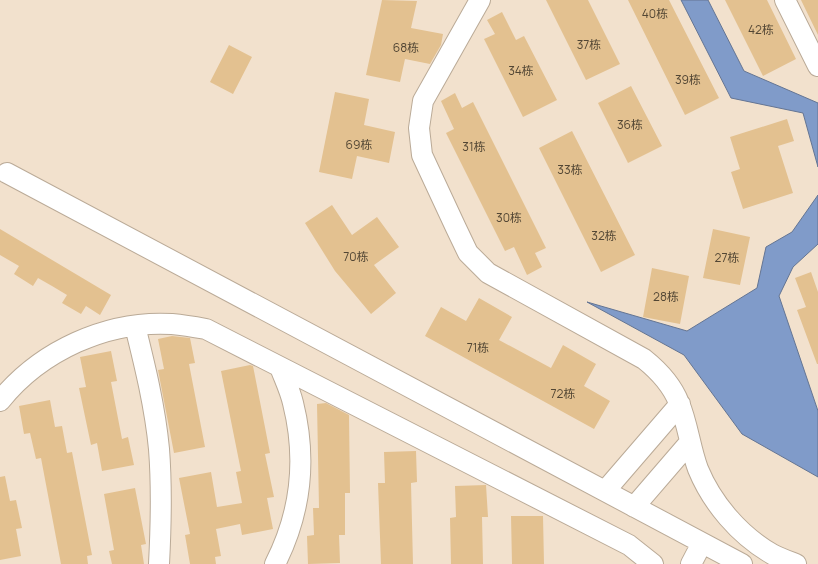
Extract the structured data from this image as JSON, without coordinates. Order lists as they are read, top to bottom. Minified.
{"house_numbers":["40栋","42栋","37栋","68栋","34栋","39栋","36栋","69栋","31栋","33栋","30栋","32栋","70栋","27栋","28栋","71栋","72栋"]}
